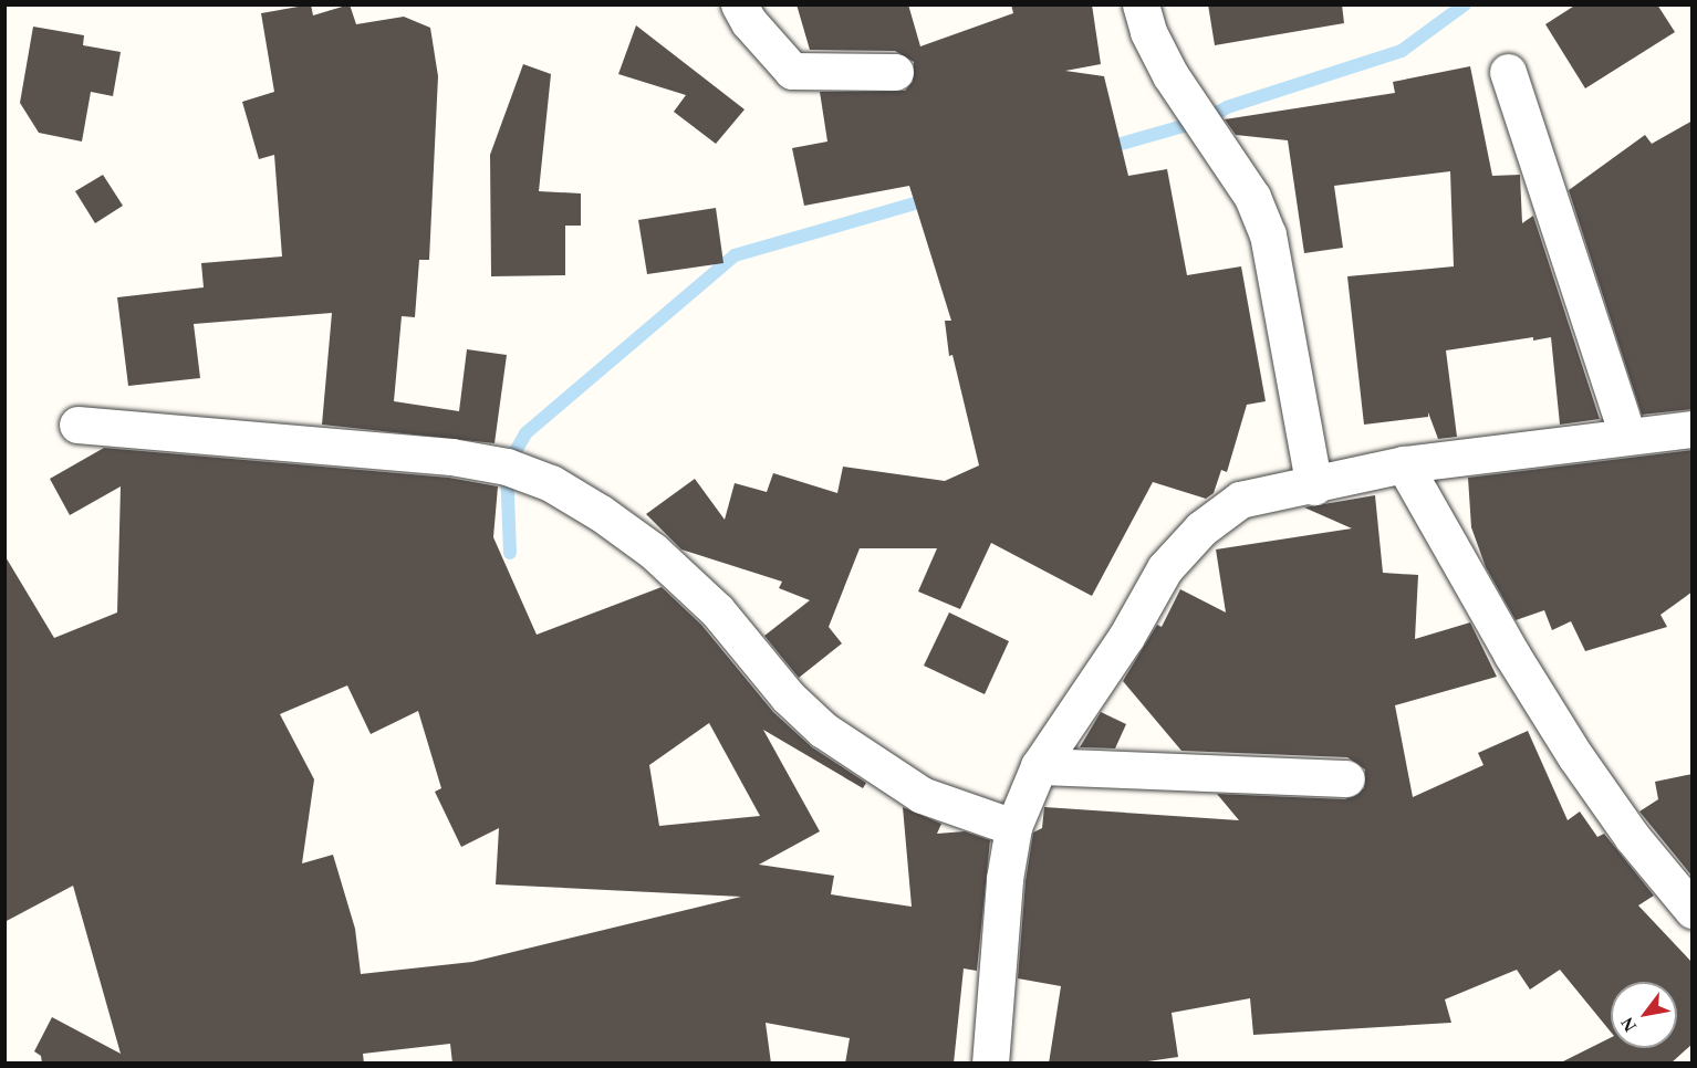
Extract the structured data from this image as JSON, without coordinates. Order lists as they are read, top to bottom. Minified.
{"north":"bottom left"}
